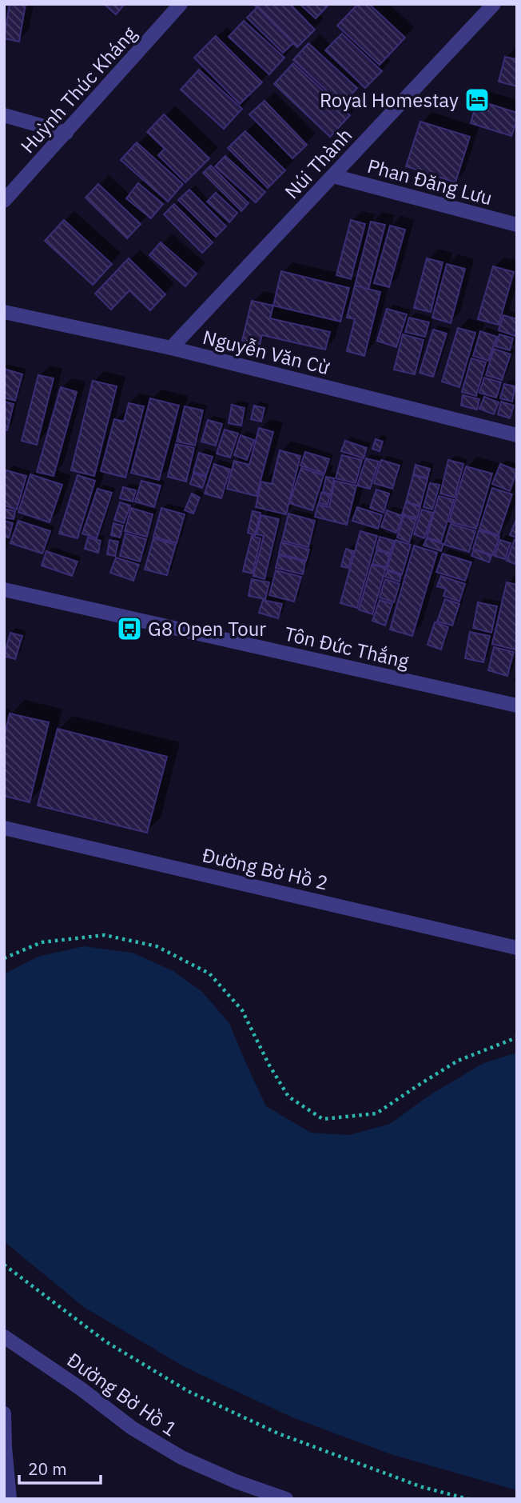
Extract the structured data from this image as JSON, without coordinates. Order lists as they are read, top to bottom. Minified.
{"streets":{"street":["Huỳnh Thúc Kháng","Núi Thành","Phan Đăng Lưu","Nguyễn Văn Cừ","Tôn Đức Thắng","Đường Bờ Hồ 2","Đường Bờ Hồ 1"]},"crossings":[["Núi Thành","Phan Đăng Lưu"],["Núi Thành","Nguyễn Văn Cừ"]],"places":{"hotel":["Royal Homestay"],"bus stop":["G8 Open Tour"]},"scale_bar":"20 m"}
